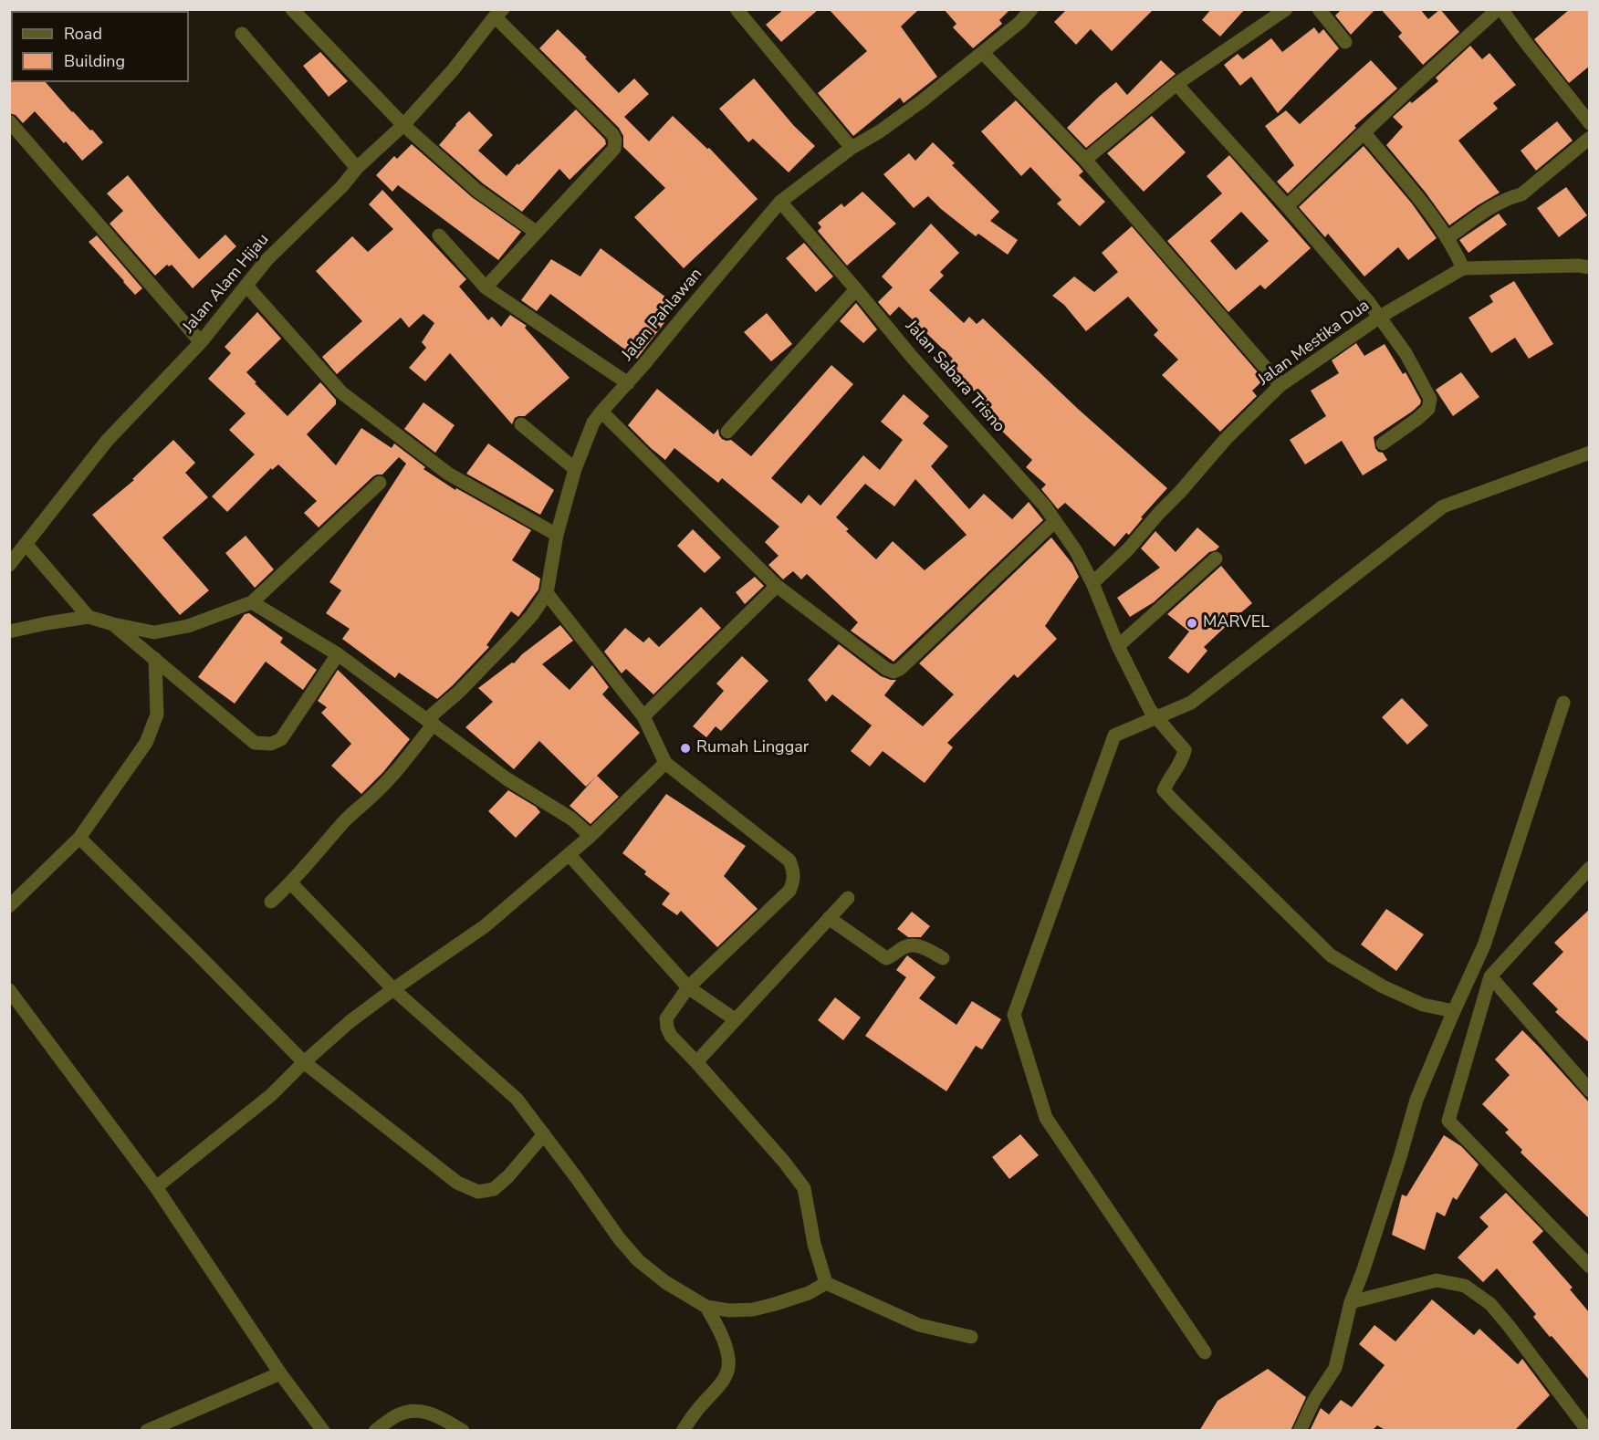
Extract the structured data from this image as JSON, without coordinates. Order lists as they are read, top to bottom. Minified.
{"streets":{"street":["Jalan Alam Hijau","Jalan Pahlawan","Jalan Mestika Dua","Jalan Sabara Trisno"]},"crossings":[["Jalan Pahlawan","Jalan Sabara Trisno"],["Jalan Mestika Dua","Jalan Sabara Trisno"]],"places":["MARVEL","Rumah Linggar"],"legend":["Road","Building"]}
